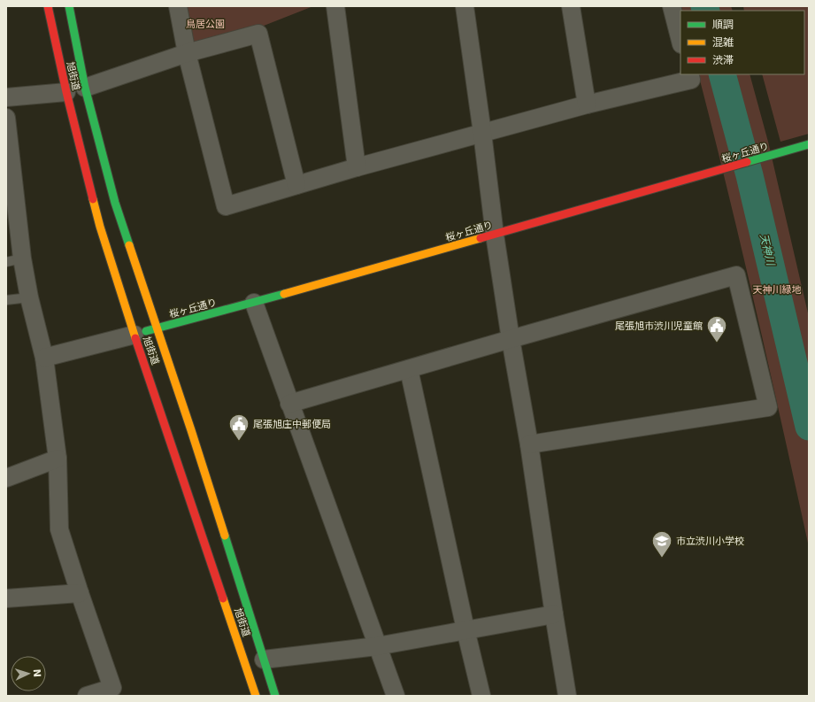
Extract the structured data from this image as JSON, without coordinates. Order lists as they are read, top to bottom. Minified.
{"streets":{"street":["旭街道","桜ヶ丘通り"]},"crossings":[["旭街道","桜ヶ丘通り"]],"water":["天神川"],"parks":["鳥居公園","天神川緑地"],"places":{"public building":["尾張旭市渋川児童館","尾張旭庄中郵便局"],"school or university":["市立渋川小学校"]},"legend":["順調","混雑","渋滞"],"north":"right"}
